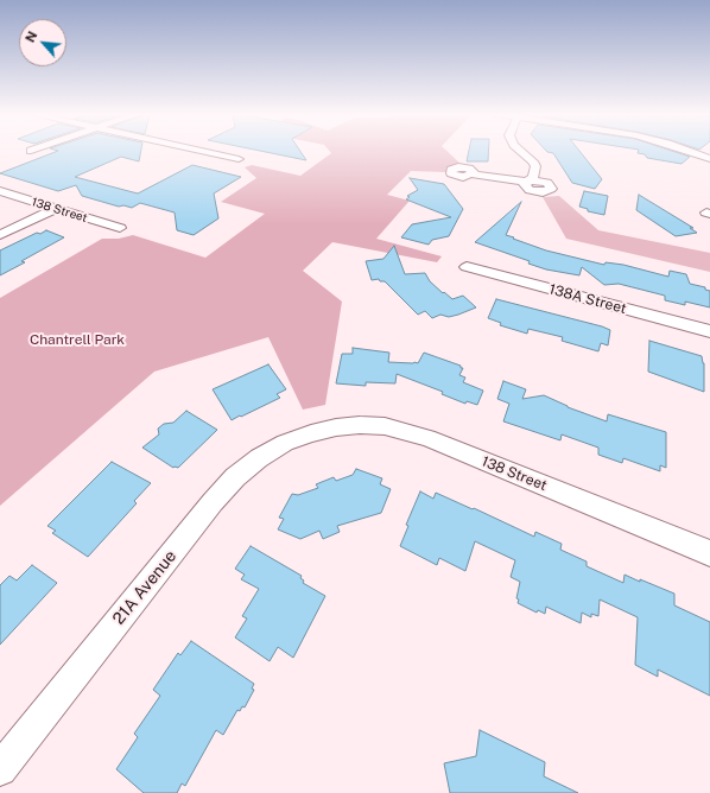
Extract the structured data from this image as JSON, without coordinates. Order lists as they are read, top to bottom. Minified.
{"streets":{"street":["138 Street","138A Street","21A Avenue"]},"crossings":[["138 Street","21A Avenue"]],"parks":["Chantrell Park"],"north":"top left"}
